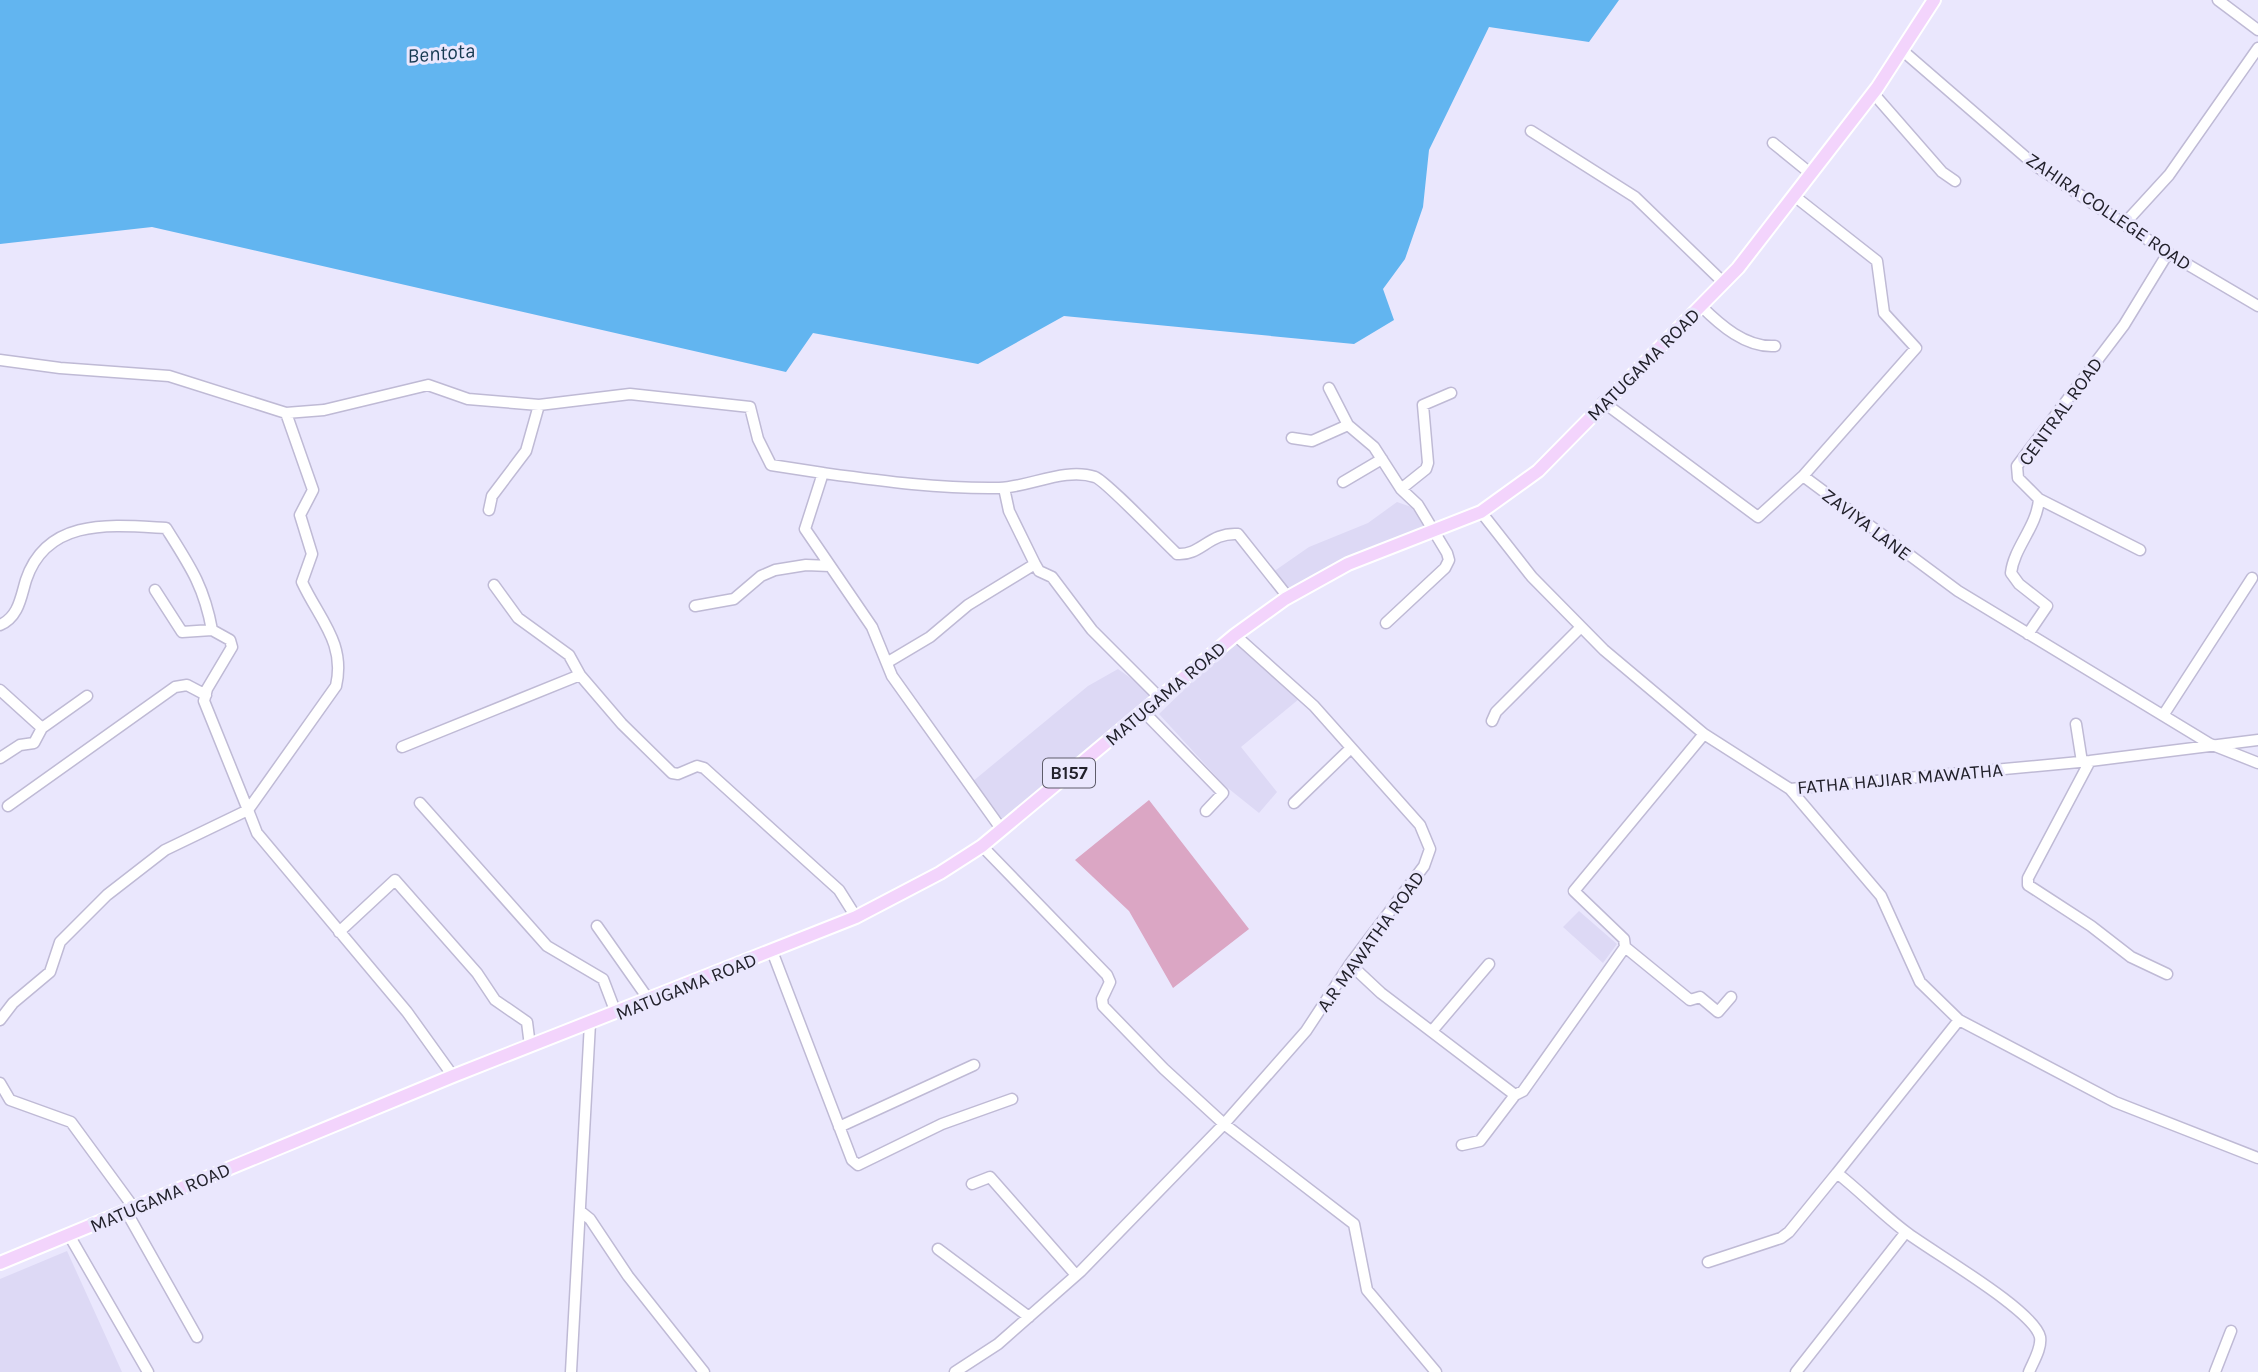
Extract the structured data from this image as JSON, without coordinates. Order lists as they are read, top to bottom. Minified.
{"streets":{"main road":["MATUGAMA ROAD","B157"],"street":["ZAHIRA COLLEGE ROAD","CENTRAL ROAD","ZAVIYA LANE","FATHA HAJIAR MAWATHA","A.R MAWATHA ROAD"]},"crossings":[["ZAHIRA COLLEGE ROAD","MATUGAMA ROAD"],["ZAHIRA COLLEGE ROAD","CENTRAL ROAD"],["MATUGAMA ROAD","ZAVIYA LANE"],["MATUGAMA ROAD","FATHA HAJIAR MAWATHA"],["MATUGAMA ROAD","A.R MAWATHA ROAD"],["ZAVIYA LANE","FATHA HAJIAR MAWATHA"]],"water":["Bentota"]}
